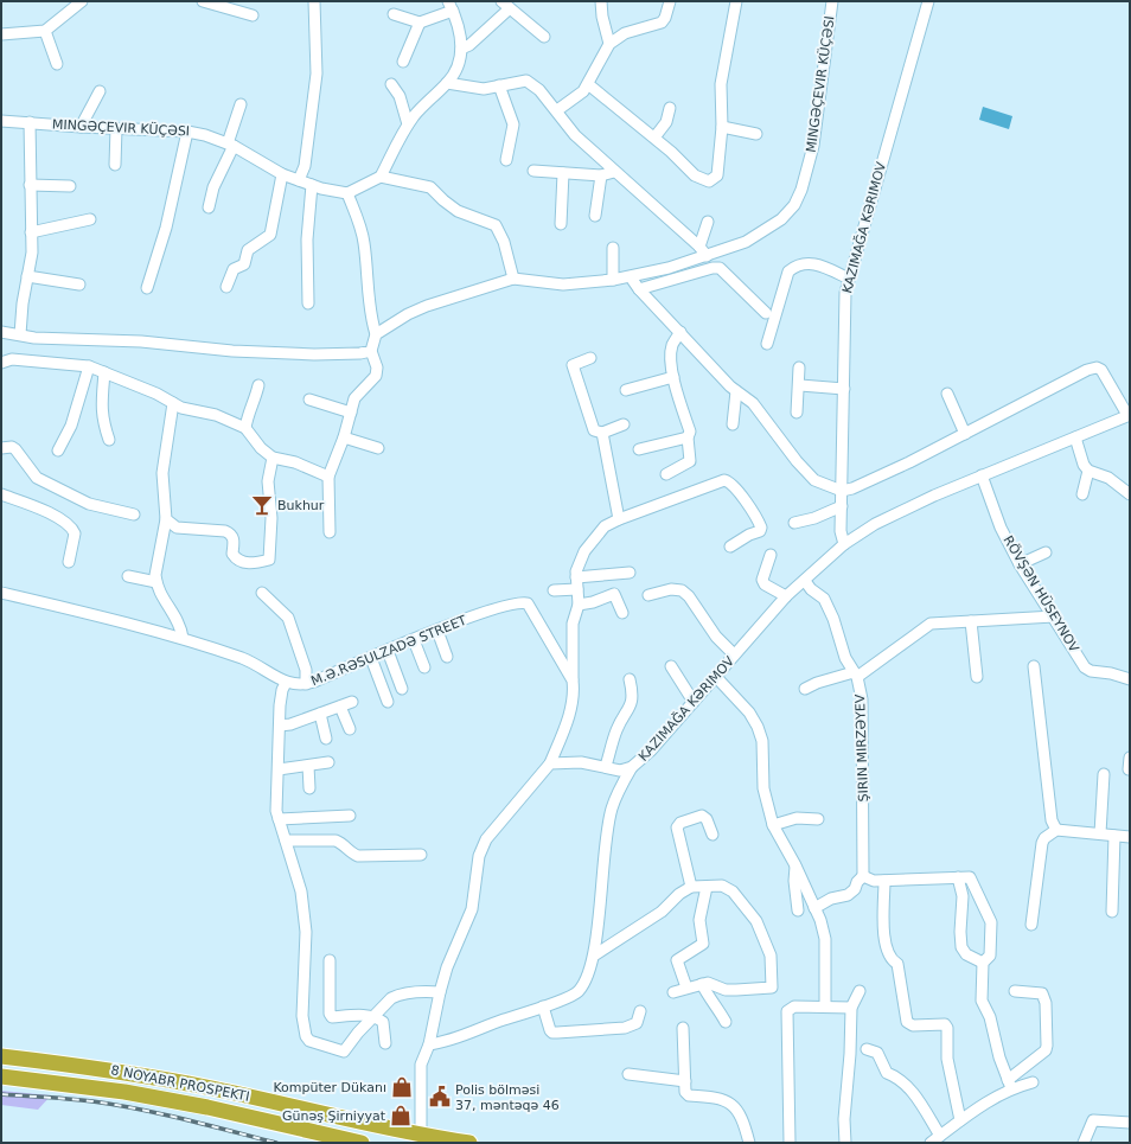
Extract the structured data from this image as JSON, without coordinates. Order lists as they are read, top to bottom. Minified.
{"streets":{"highway":["8 NOYABR PROSPEKTI"],"street":["MINGƏÇEVIR KÜÇƏSI","RÖVŞƏN HÜSEYNOV","M.Ə.RƏSULZADƏ STREET","ŞIRIN MIRZƏYEV"]},"places":{"bar":["Bukhur"],"shop":["Kompüter Dükanı","Günəş Şirniyyat"],"public building":["Polis bölməsi 37, məntəqə 46"]}}
